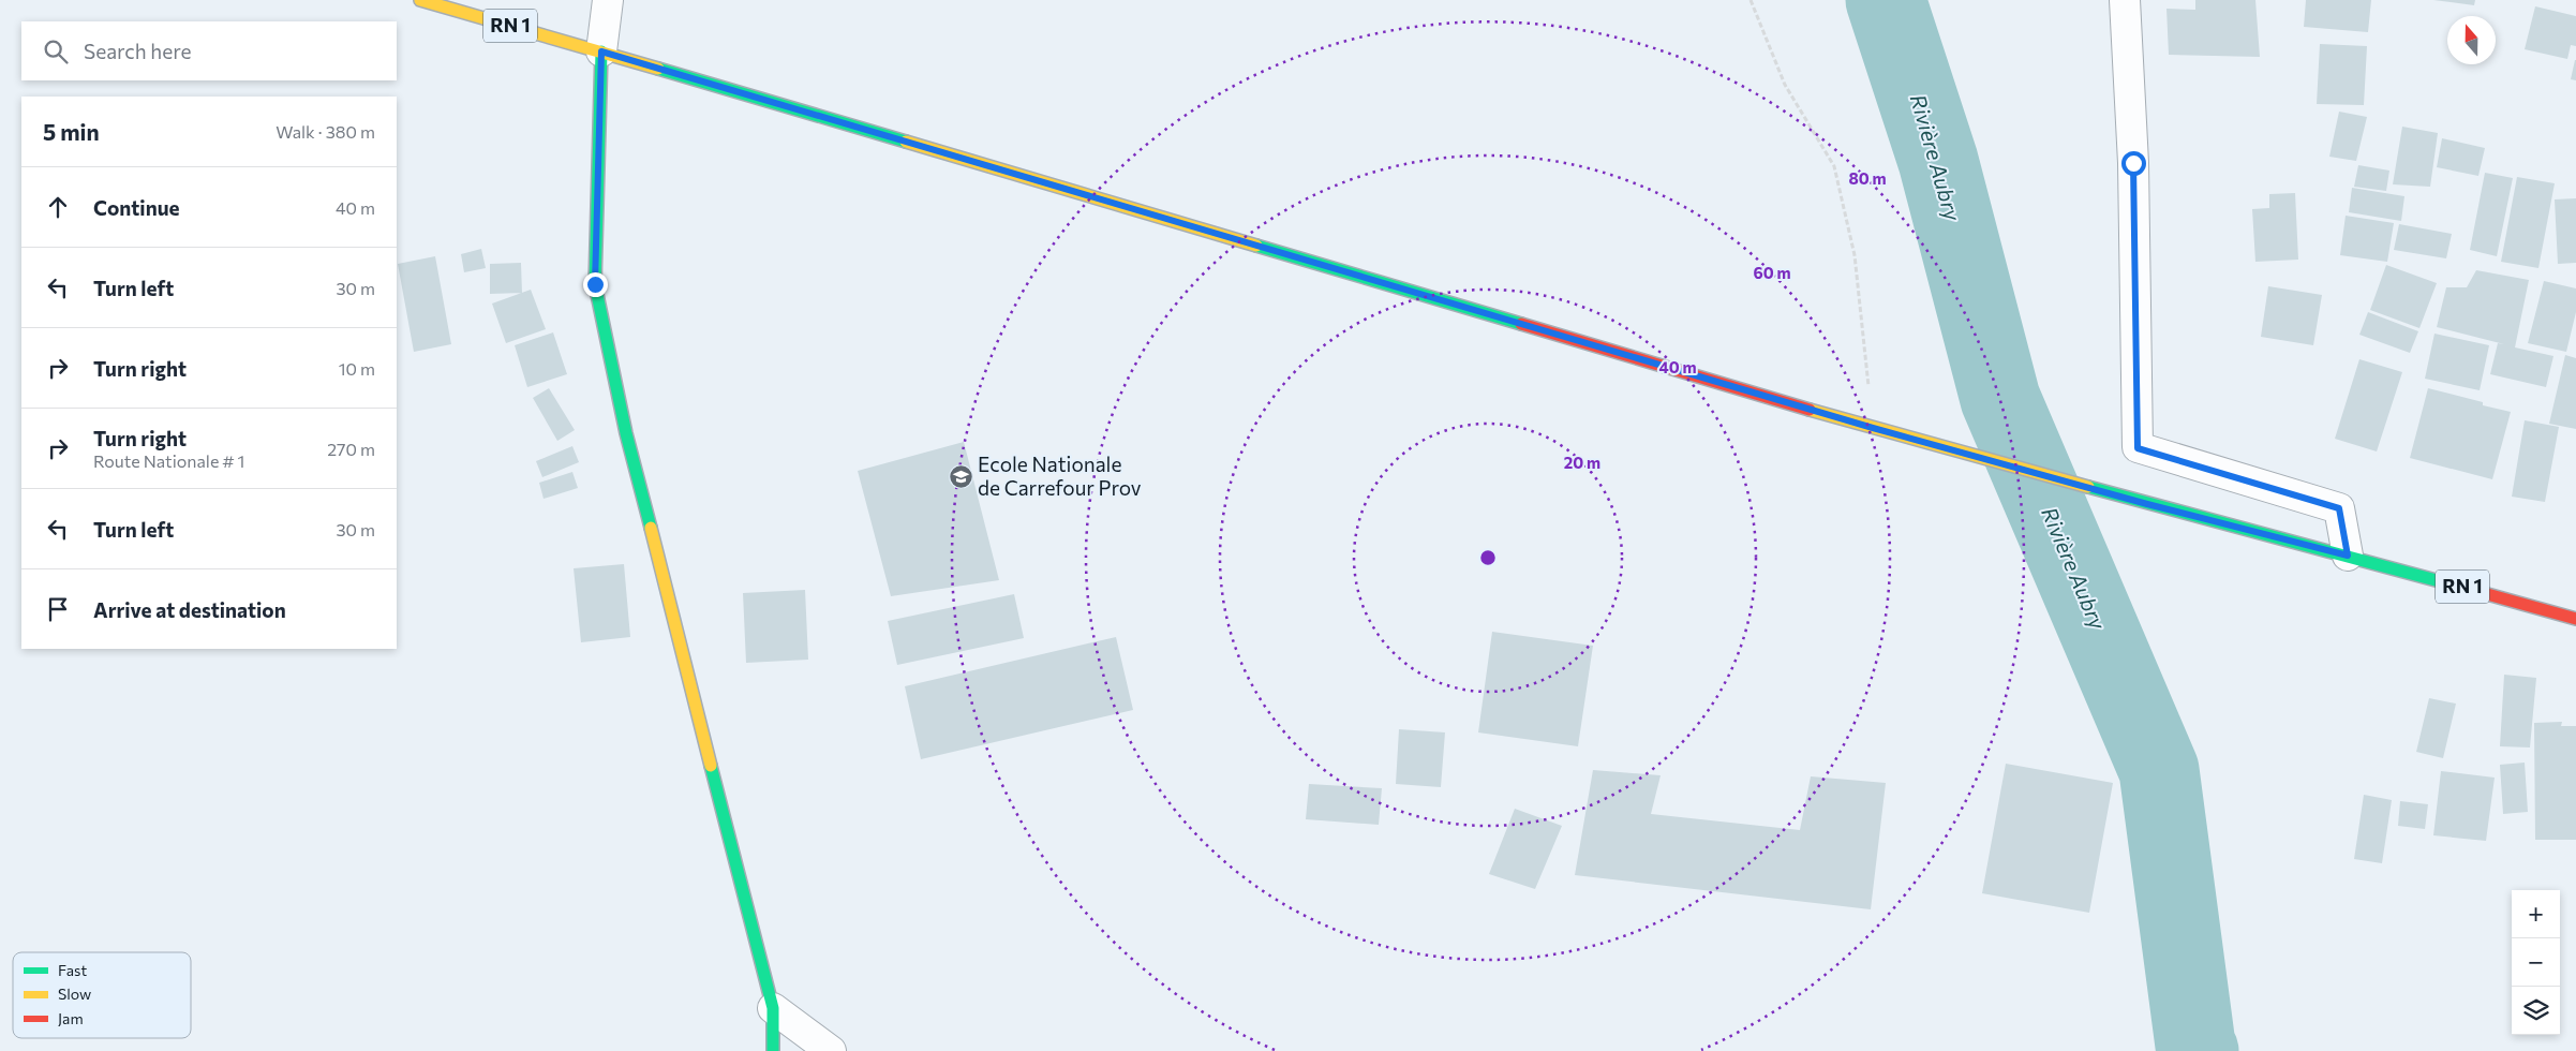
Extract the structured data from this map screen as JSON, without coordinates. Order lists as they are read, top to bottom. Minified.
{"streets":{"main road":["RN 1"]},"water":["Rivière Aubry"],"places":{"school or university":["Ecole Nationale de Carrefour Prov"]},"legend":["Fast","Slow","Jam"],"north":"top","page":{"search":"Search here","heading":["5 min","Walk · 380 m"],"list":[["Continue","40 m"],["Turn left","30 m"],["Turn right","10 m"],["Turn right","Route Nationale # 1","270 m"],["Turn left","30 m"],"Arrive at destination"],"map_buttons":["+","−"]},"rings":["80 m","60 m","40 m","20 m"]}
